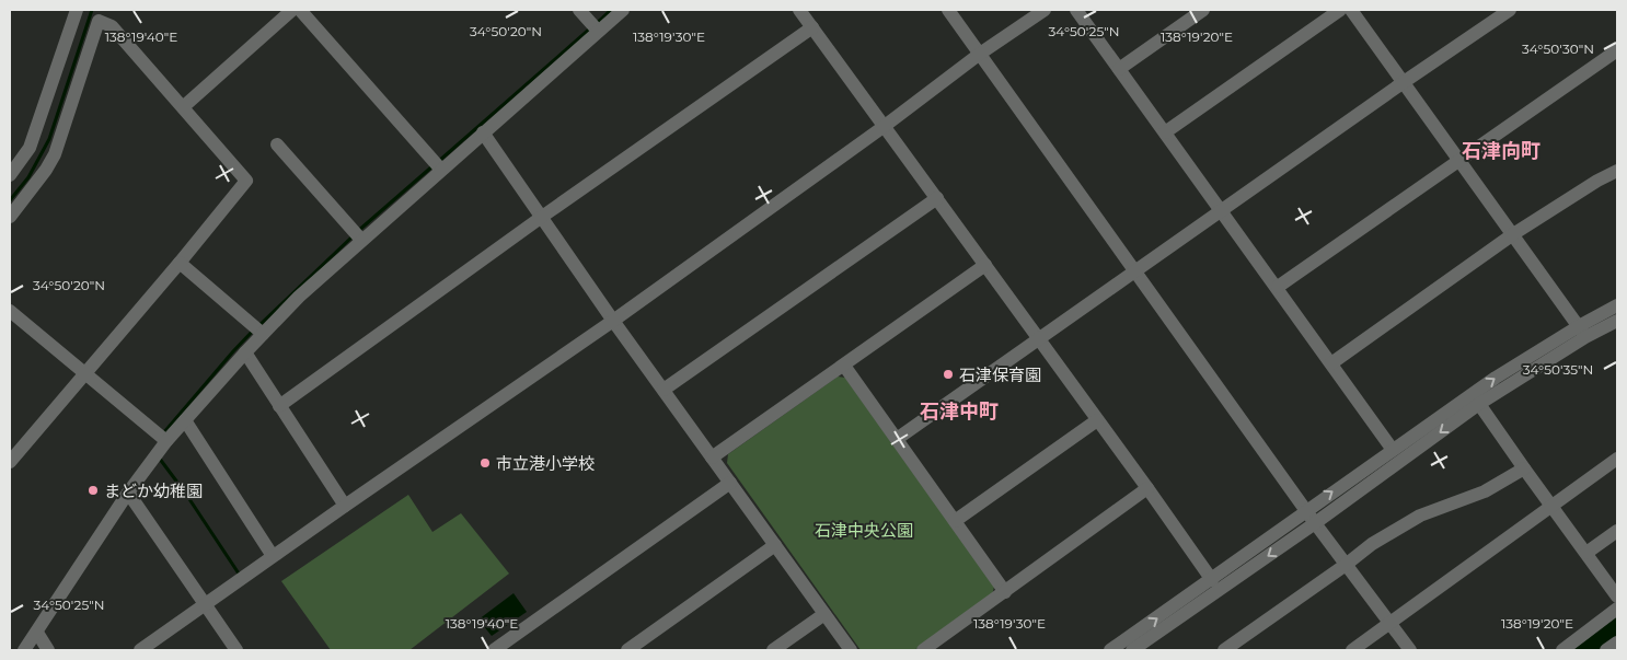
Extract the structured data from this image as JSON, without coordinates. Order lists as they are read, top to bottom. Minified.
{"districts":["石津向町","石津中町"],"parks":["石津中央公園"],"places":["石津保育園","市立港小学校","まどか幼稚園"],"coordinates":["34°50'20\"N","34°50'25\"N","138°19'40\"E","138°19'30\"E","138°19'20\"E","34°50'30\"N","34°50'35\"N"]}
